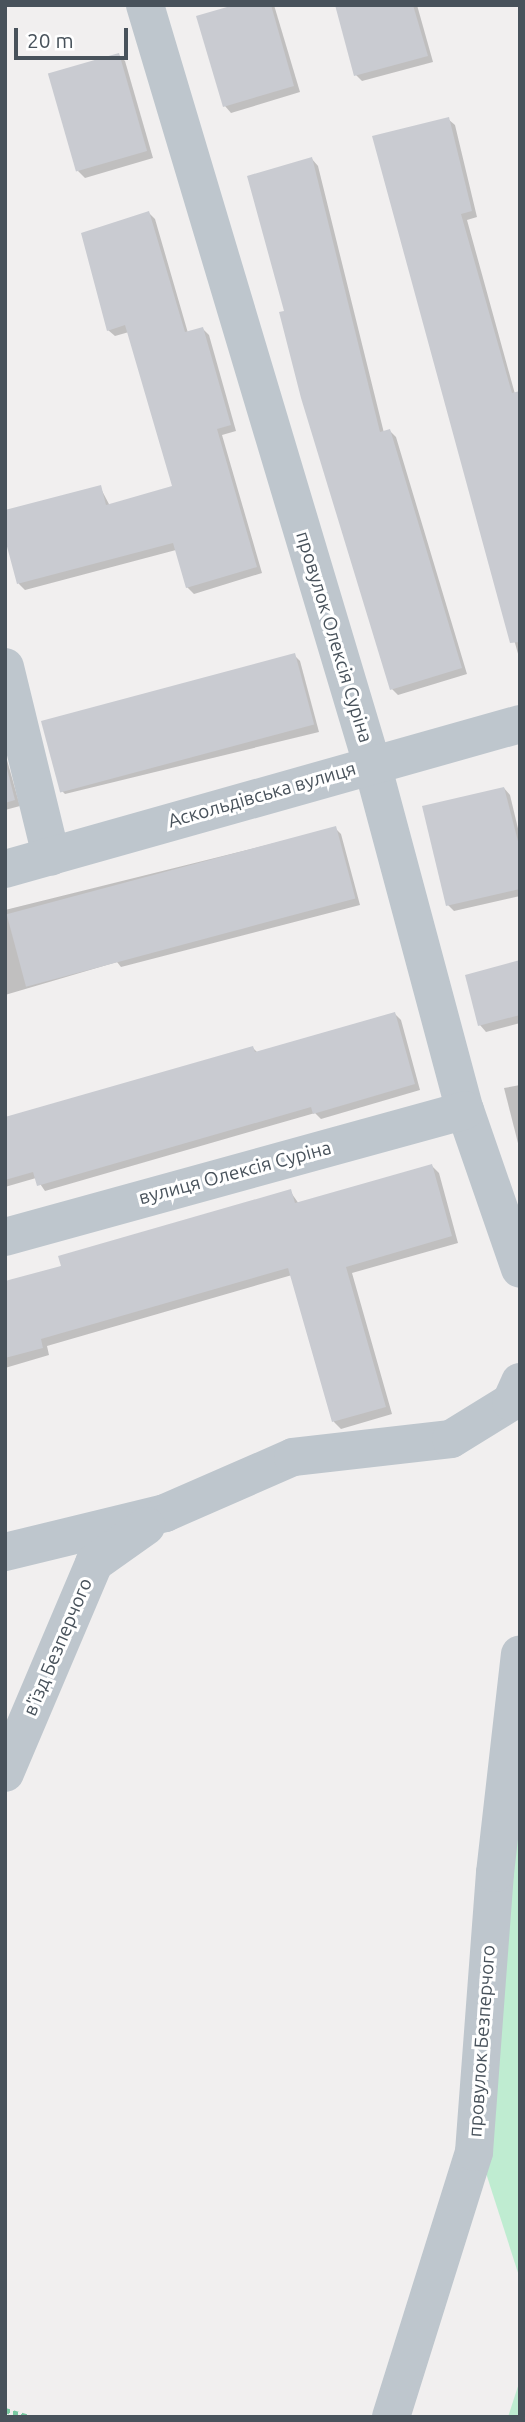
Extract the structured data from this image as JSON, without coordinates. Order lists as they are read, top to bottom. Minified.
{"streets":{"street":["провулок Олексія Суріна","Аскольдівська вулиця","вулиця Олексія Суріна","в'їзд Безперчого","провулок Безперчого"]},"crossings":[["провулок Олексія Суріна","Аскольдівська вулиця"],["провулок Олексія Суріна","вулиця Олексія Суріна"]],"scale_bar":"20 m"}
